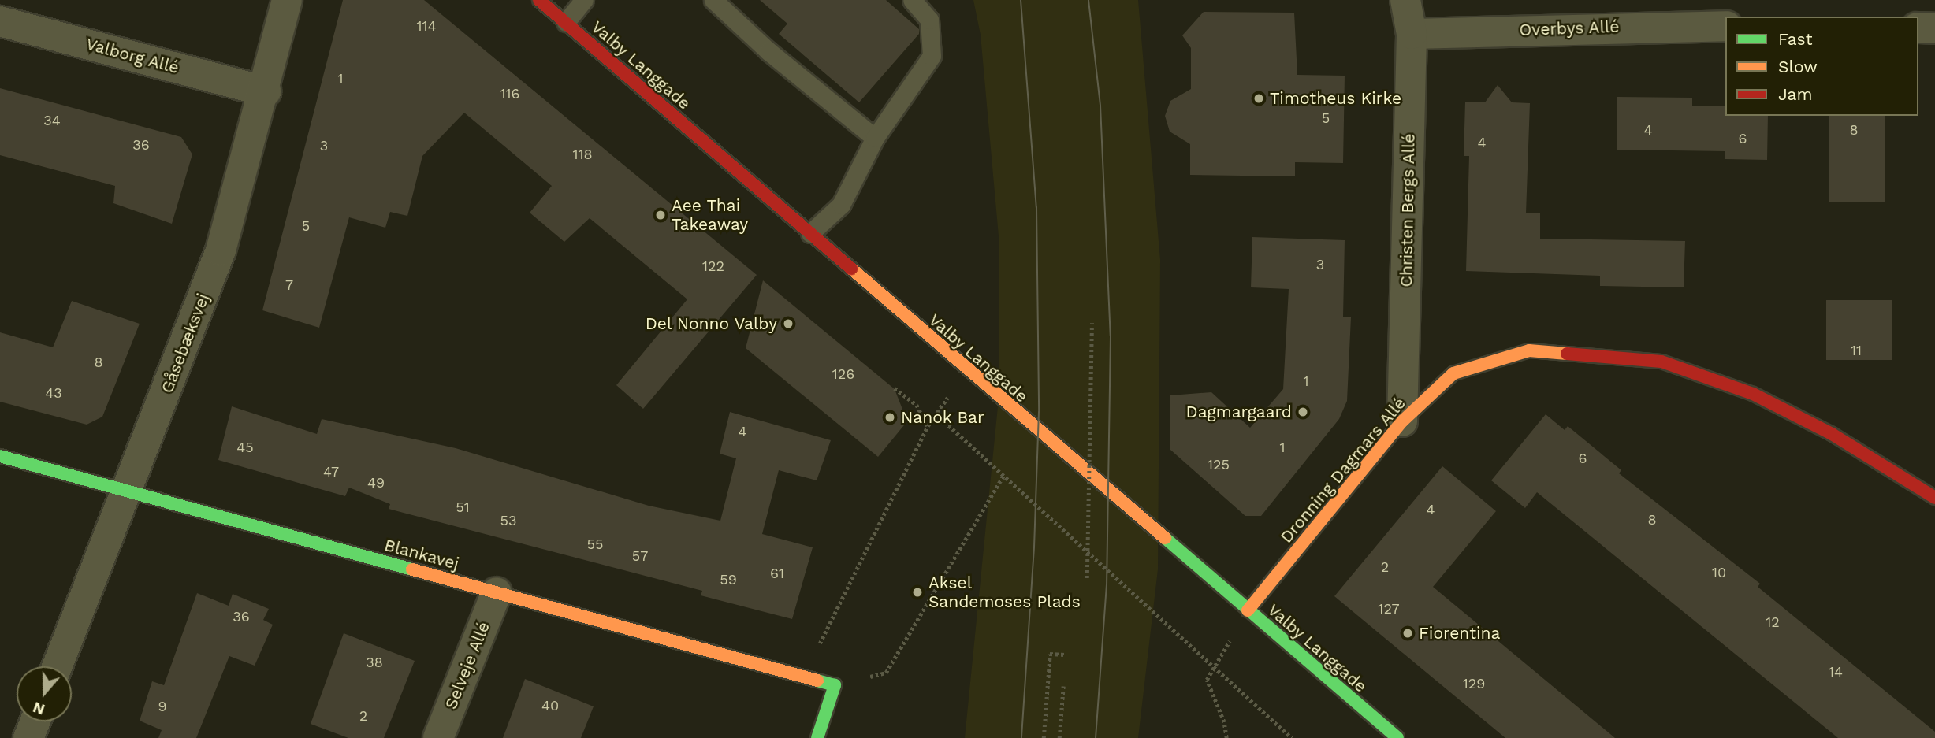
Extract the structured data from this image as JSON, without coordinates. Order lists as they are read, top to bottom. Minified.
{"streets":{"street":["Overbys Allé","Valborg Allé","Valby Langgade","Christen Bergs Allé","Gåsebæksvej","Dronning Dagmars Allé","Blankavej","Selveje Allé"]},"crossings":[["Overbys Allé","Christen Bergs Allé"],["Valborg Allé","Gåsebæksvej"],["Valby Langgade","Dronning Dagmars Allé"],["Christen Bergs Allé","Dronning Dagmars Allé"],["Gåsebæksvej","Blankavej"],["Blankavej","Selveje Allé"]],"places":["Timotheus Kirke","Aee Thai Takeaway","Del Nonno Valby","Dagmargaard","Nanok Bar","Aksel Sandemoses Plads","Fiorentina"],"house_numbers":["114","1","116","5","34","4","8","6","4","36","3","118","5","3","122","7","11","8","126","1","43","4","45","1","6","125","47","49","51","4","8","53","55","57","2","10","61","59","127","36","12","38","14","129","40","9","2"],"legend":["Fast","Slow","Jam"],"north":"bottom"}
